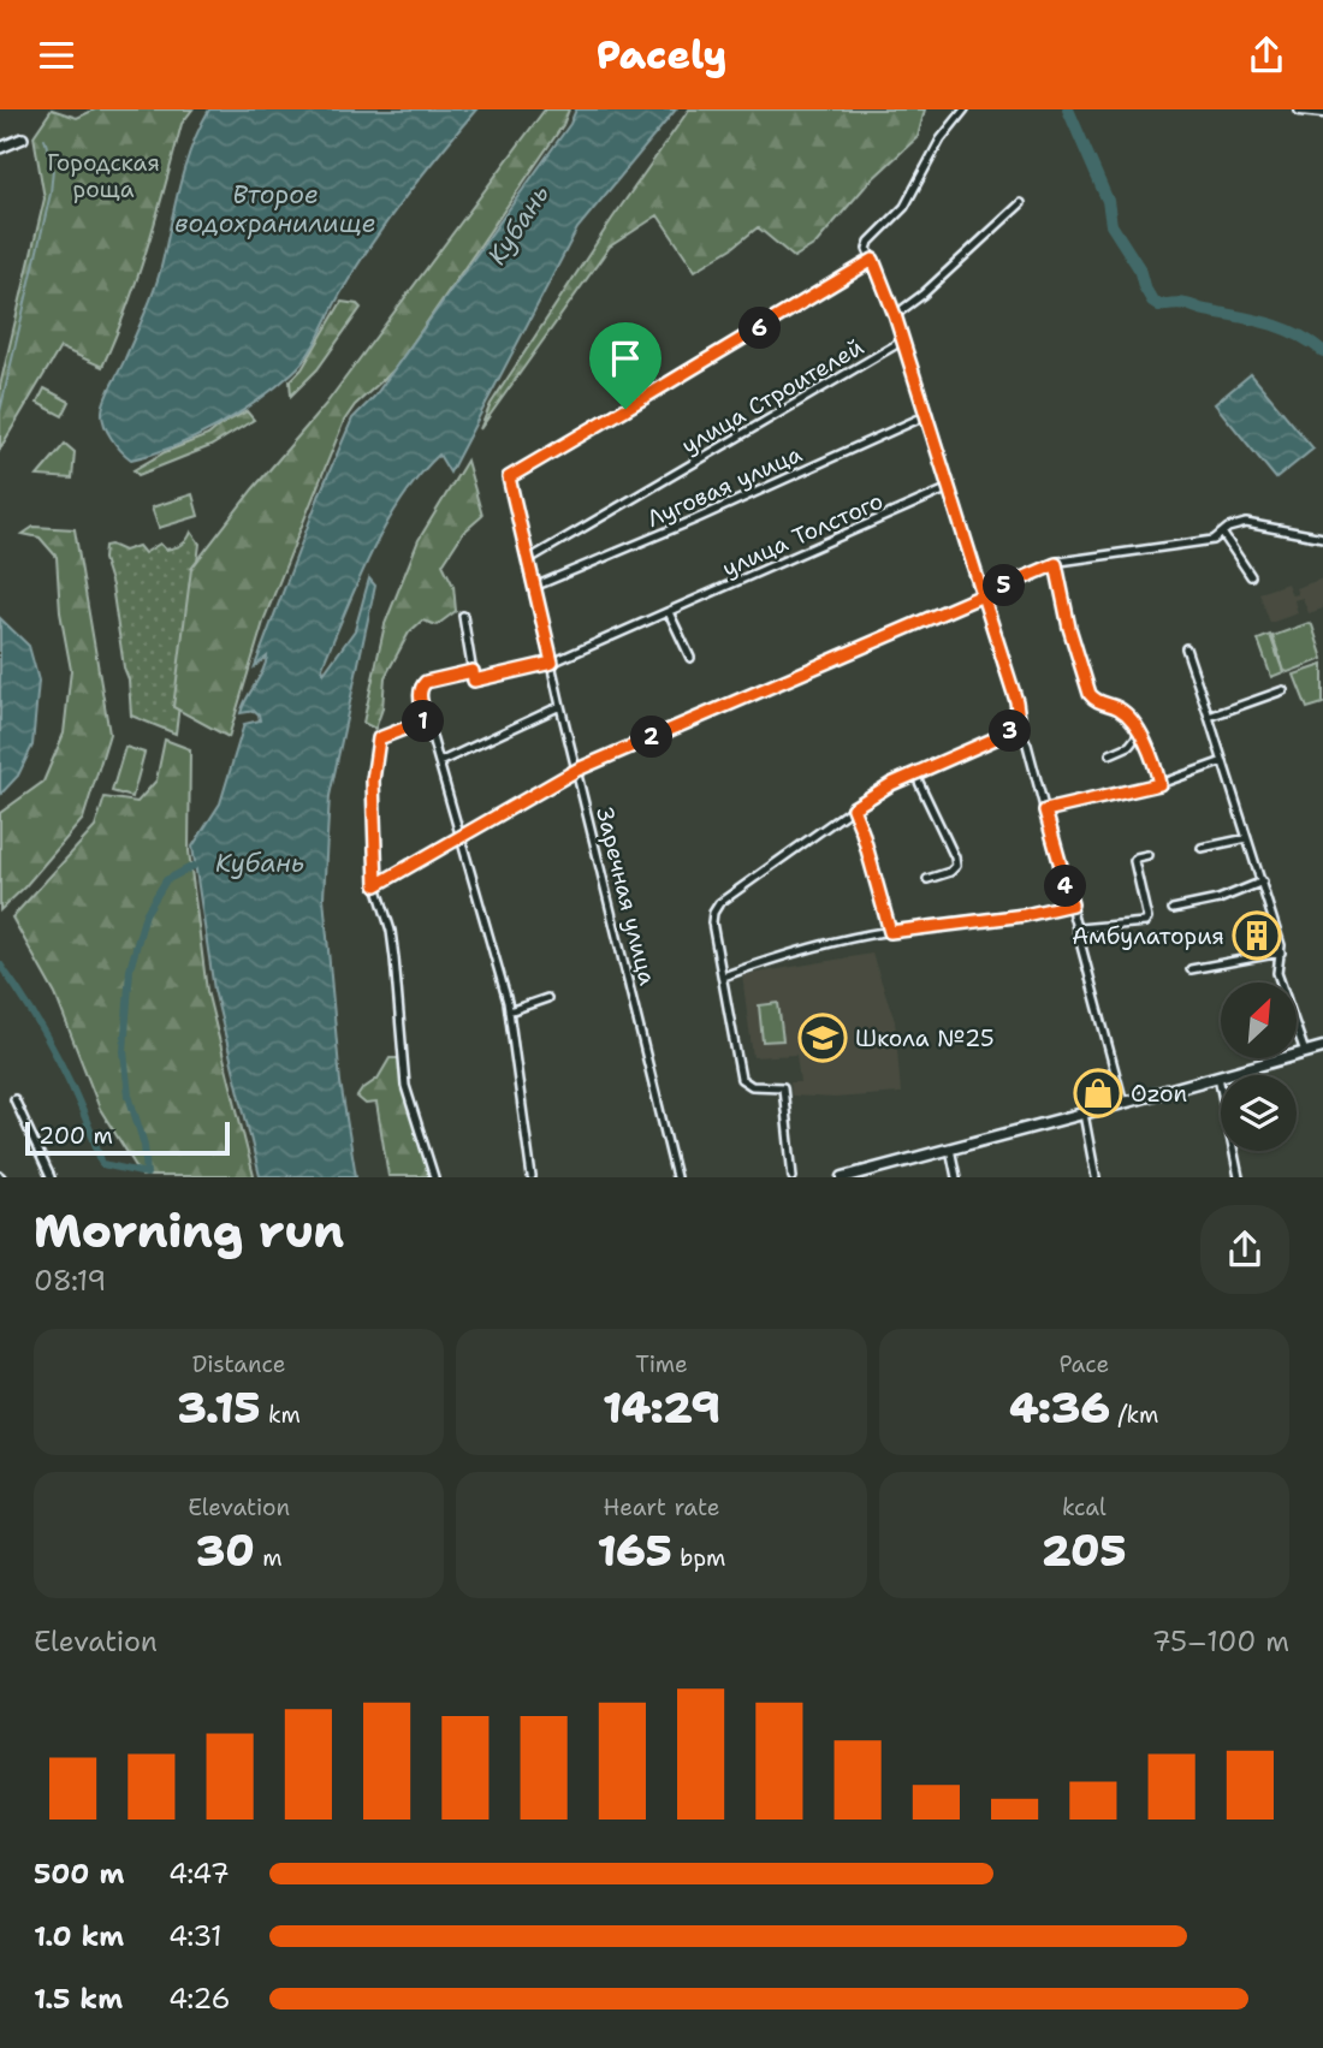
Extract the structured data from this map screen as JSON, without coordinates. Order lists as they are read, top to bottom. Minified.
{"streets":{"street":["улица Строителей","Луговая улица","улица Толстого","Заречная улица"]},"crossings":[["улица Строителей","Заречная улица"],["Луговая улица","Заречная улица"],["улица Толстого","Заречная улица"]],"water":["Второе водохранилище","Кубань"],"parks":["Городская роща"],"places":{"building":["Амбулатория"],"school or university":["Школа №25"],"shop":["Ozon"]},"scale_bar":"200 m","north":"top right","page":{"header":"Pacely","pins":["6","5","1","3","2","4"],"scale":"200 m","heading":["Morning run","08:19"],"stats":[["Distance","3.15 km"],["Time","14:29"],["Pace","4:36 /km"],["Elevation","30 m"],["Heart rate","165 bpm"],["kcal","205"]],"chart":["Elevation","75–100 m"],"list":[{"name":"500 m","note":"4:47"},{"name":"1.0 km","note":"4:31"},{"name":"1.5 km","note":"4:26"}]}}
